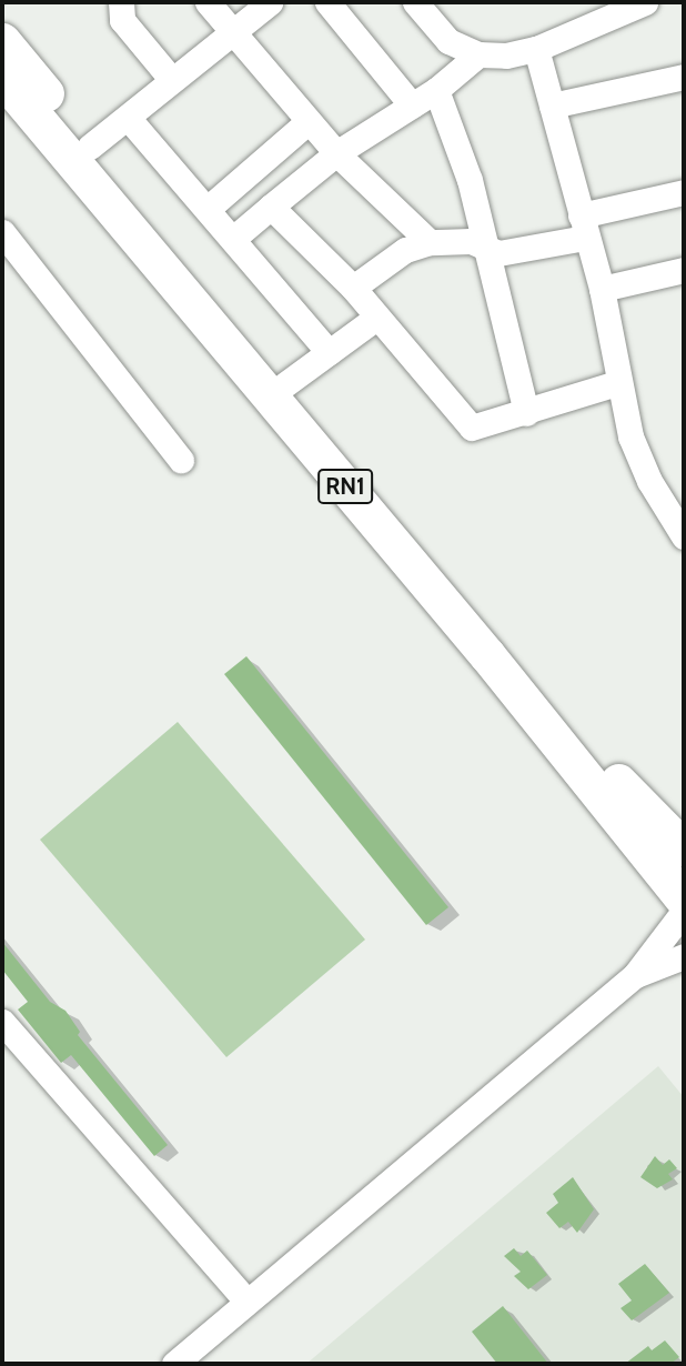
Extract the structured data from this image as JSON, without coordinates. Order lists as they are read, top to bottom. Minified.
{"streets":{"highway":["RN1"]}}
